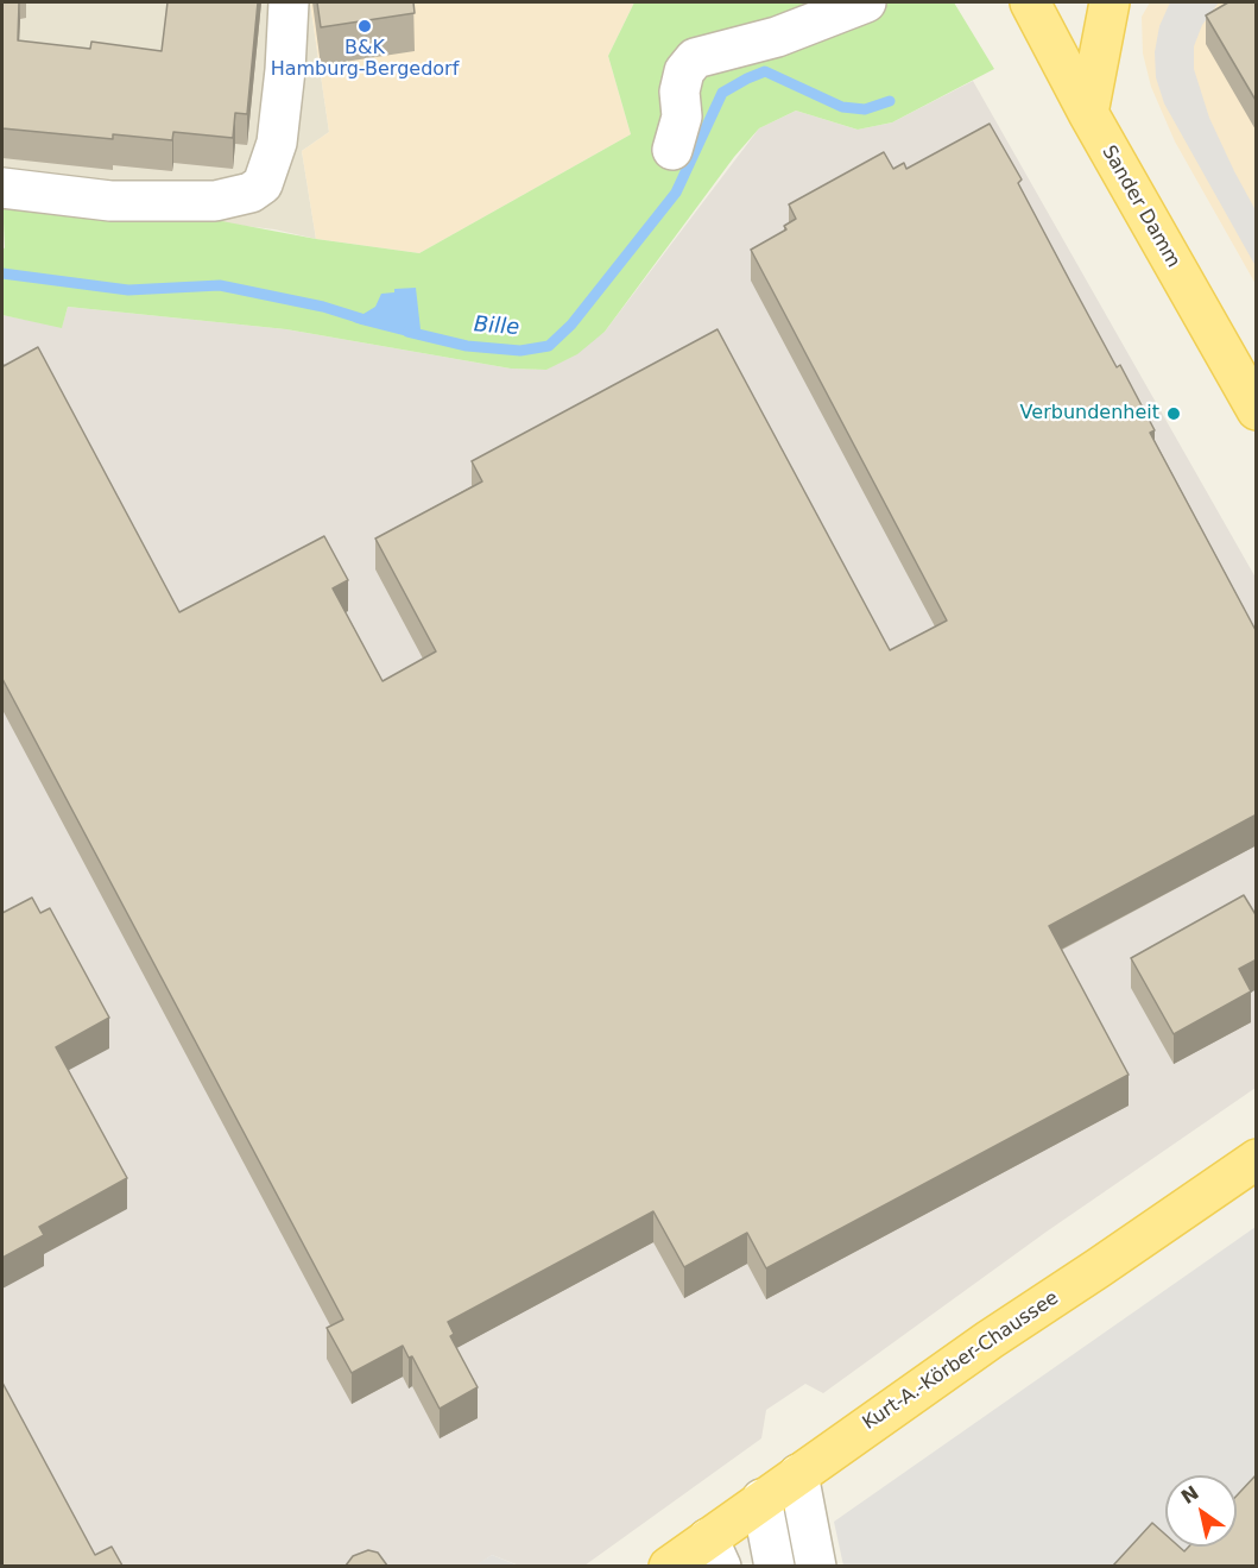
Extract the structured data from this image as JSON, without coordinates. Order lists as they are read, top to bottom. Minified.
{"streets":{"main road":["Sander Damm","Kurt-A.-Körber-Chaussee"]},"water":["Bille"],"places":["B&K Hamburg-Bergedorf","Verbundenheit"],"north":"top left"}
